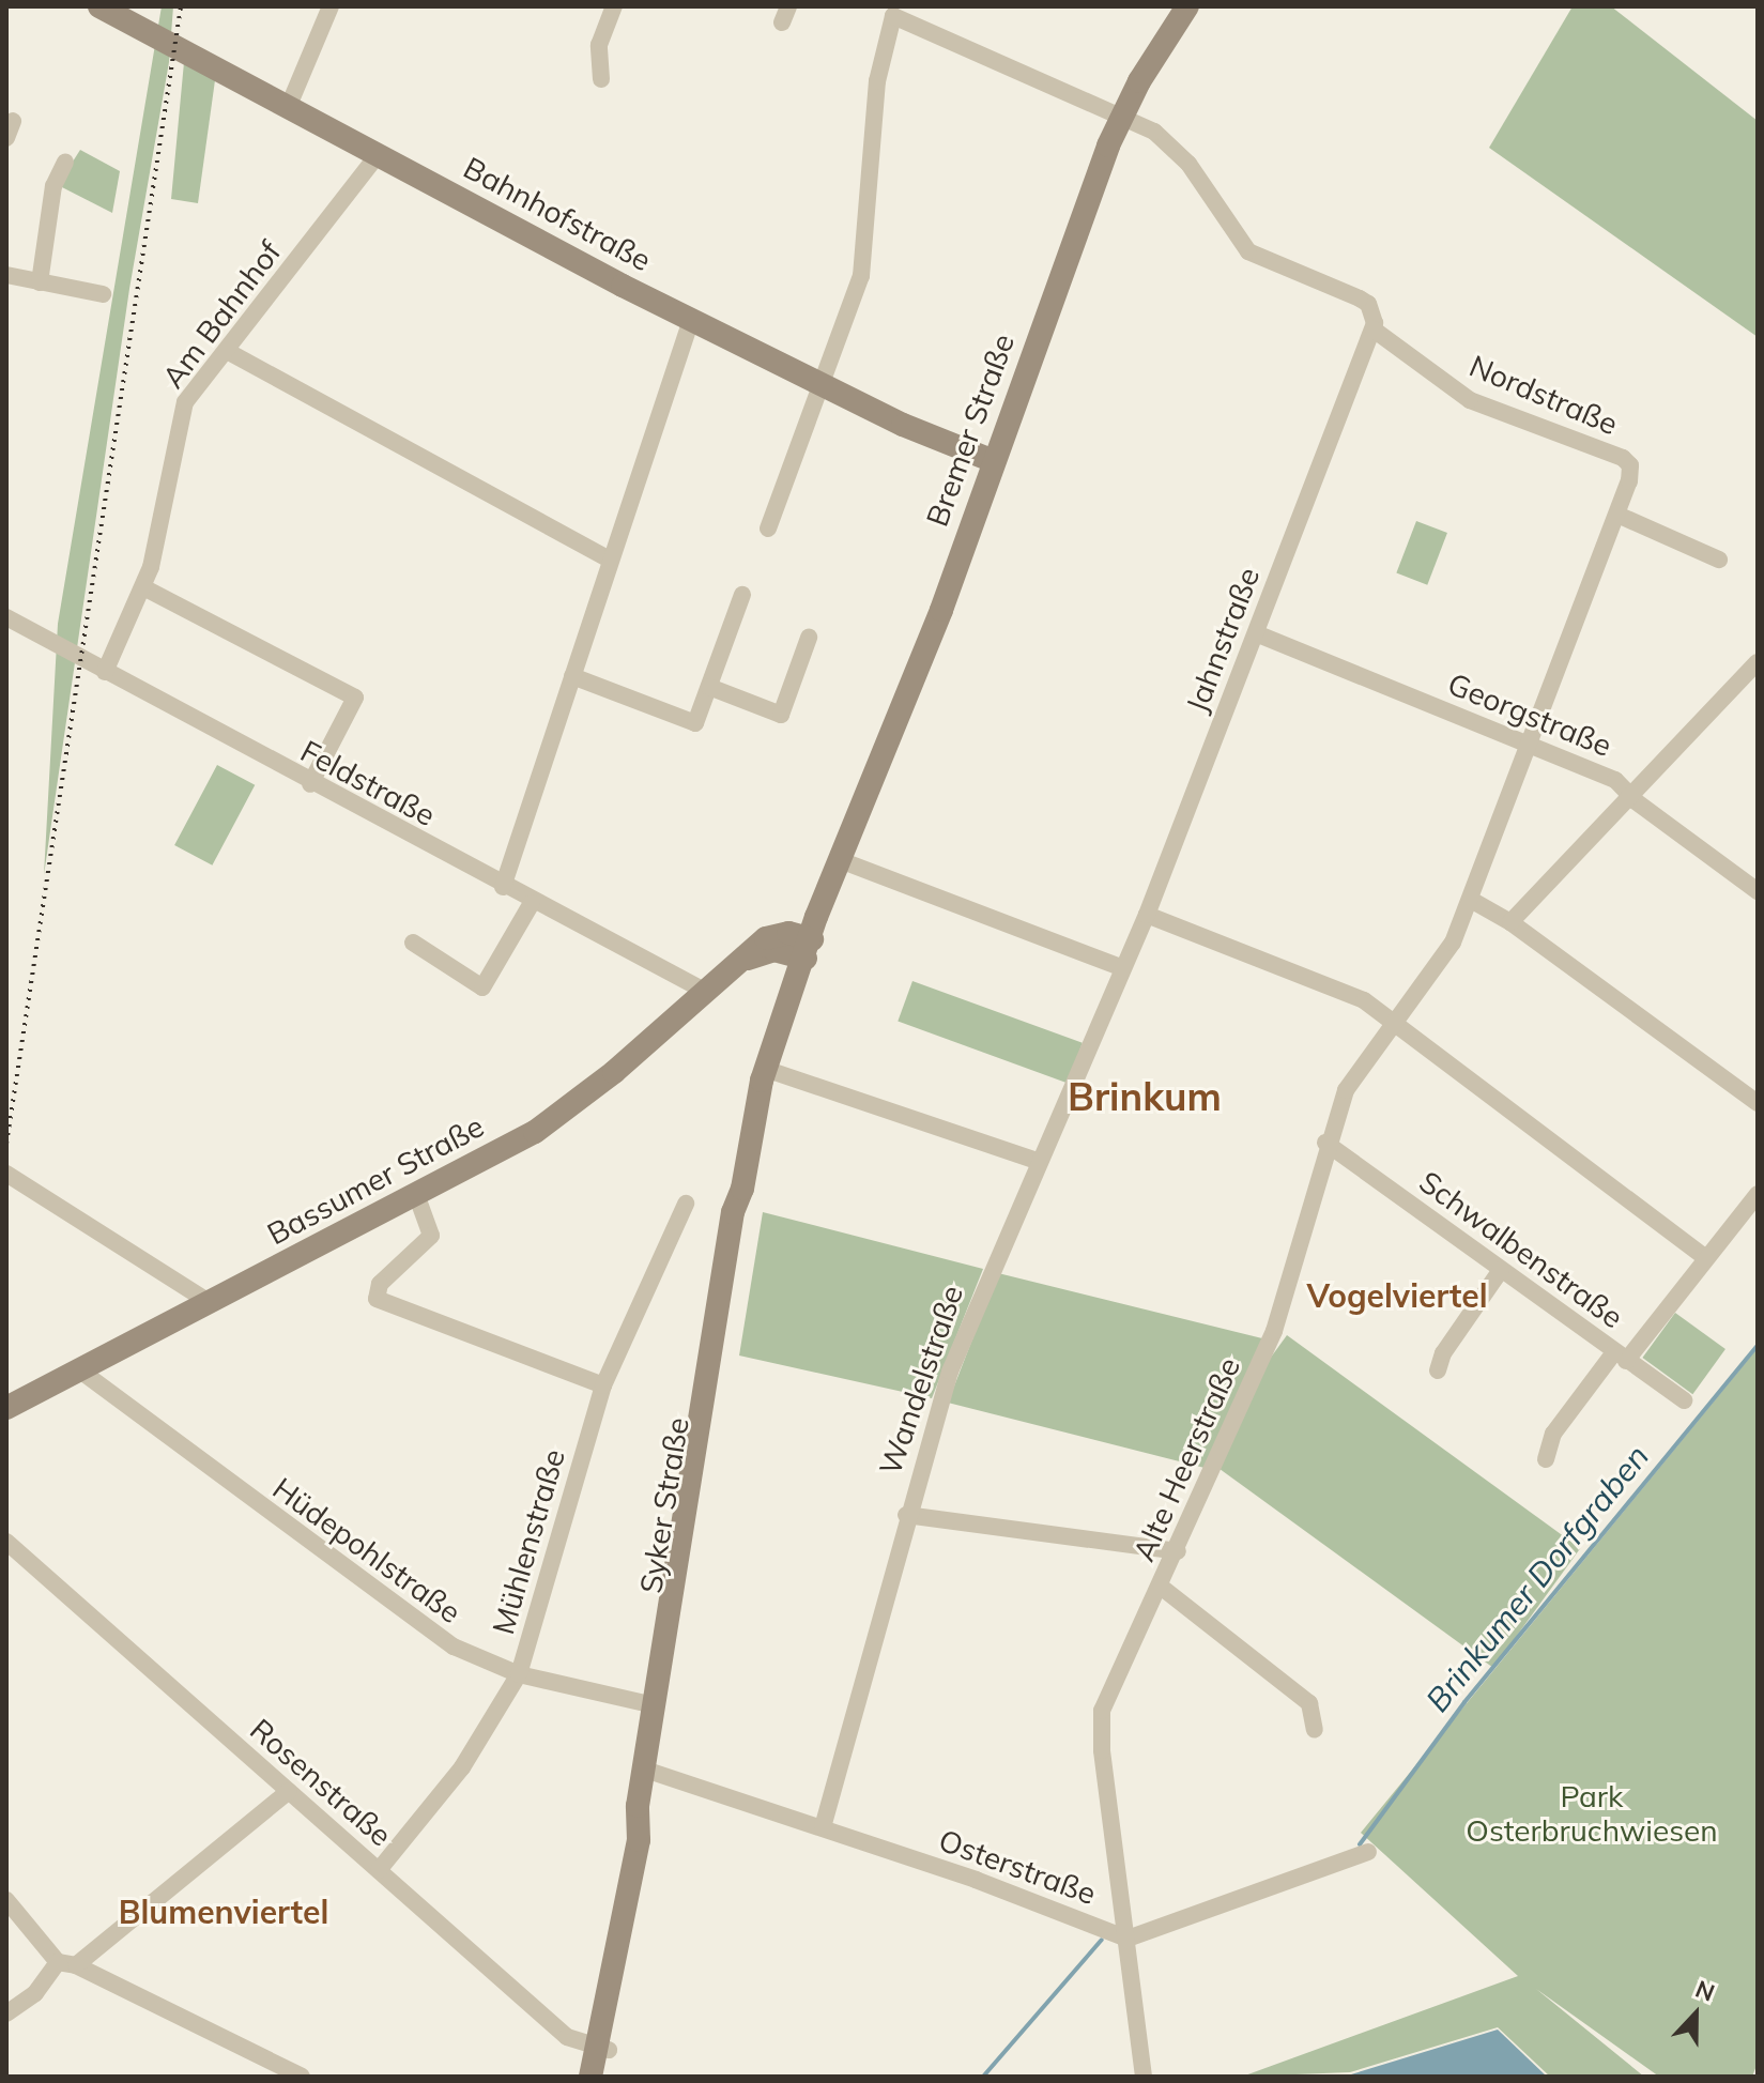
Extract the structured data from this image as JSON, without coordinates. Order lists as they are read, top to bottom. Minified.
{"streets":{"street":["Bahnhofstraße","Am Bahnhof","Nordstraße","Bremer Straße","Jahnstraße","Georgstraße","Feldstraße","Bassumer Straße","Schwalbenstraße","Wandelstraße","Alte Heerstraße","Syker Straße","Mühlenstraße","Hüdepohlstraße","Rosenstraße","Osterstraße"]},"crossings":[["Bahnhofstraße","Am Bahnhof"],["Bahnhofstraße","Bremer Straße"],["Am Bahnhof","Feldstraße"],["Nordstraße","Bremer Straße"],["Nordstraße","Jahnstraße"],["Nordstraße","Alte Heerstraße"],["Bremer Straße","Bassumer Straße"],["Bremer Straße","Syker Straße"],["Jahnstraße","Georgstraße"],["Jahnstraße","Wandelstraße"],["Georgstraße","Alte Heerstraße"],["Feldstraße","Bassumer Straße"],["Bassumer Straße","Syker Straße"],["Bassumer Straße","Hüdepohlstraße"],["Schwalbenstraße","Alte Heerstraße"],["Wandelstraße","Osterstraße"],["Alte Heerstraße","Osterstraße"],["Syker Straße","Hüdepohlstraße"],["Syker Straße","Rosenstraße"],["Syker Straße","Osterstraße"],["Mühlenstraße","Hüdepohlstraße"],["Mühlenstraße","Rosenstraße"]],"districts":["Brinkum","Vogelviertel","Blumenviertel"],"water":["Brinkumer Dorfgraben"],"parks":["Park Osterbruchwiesen"],"north":"top"}
